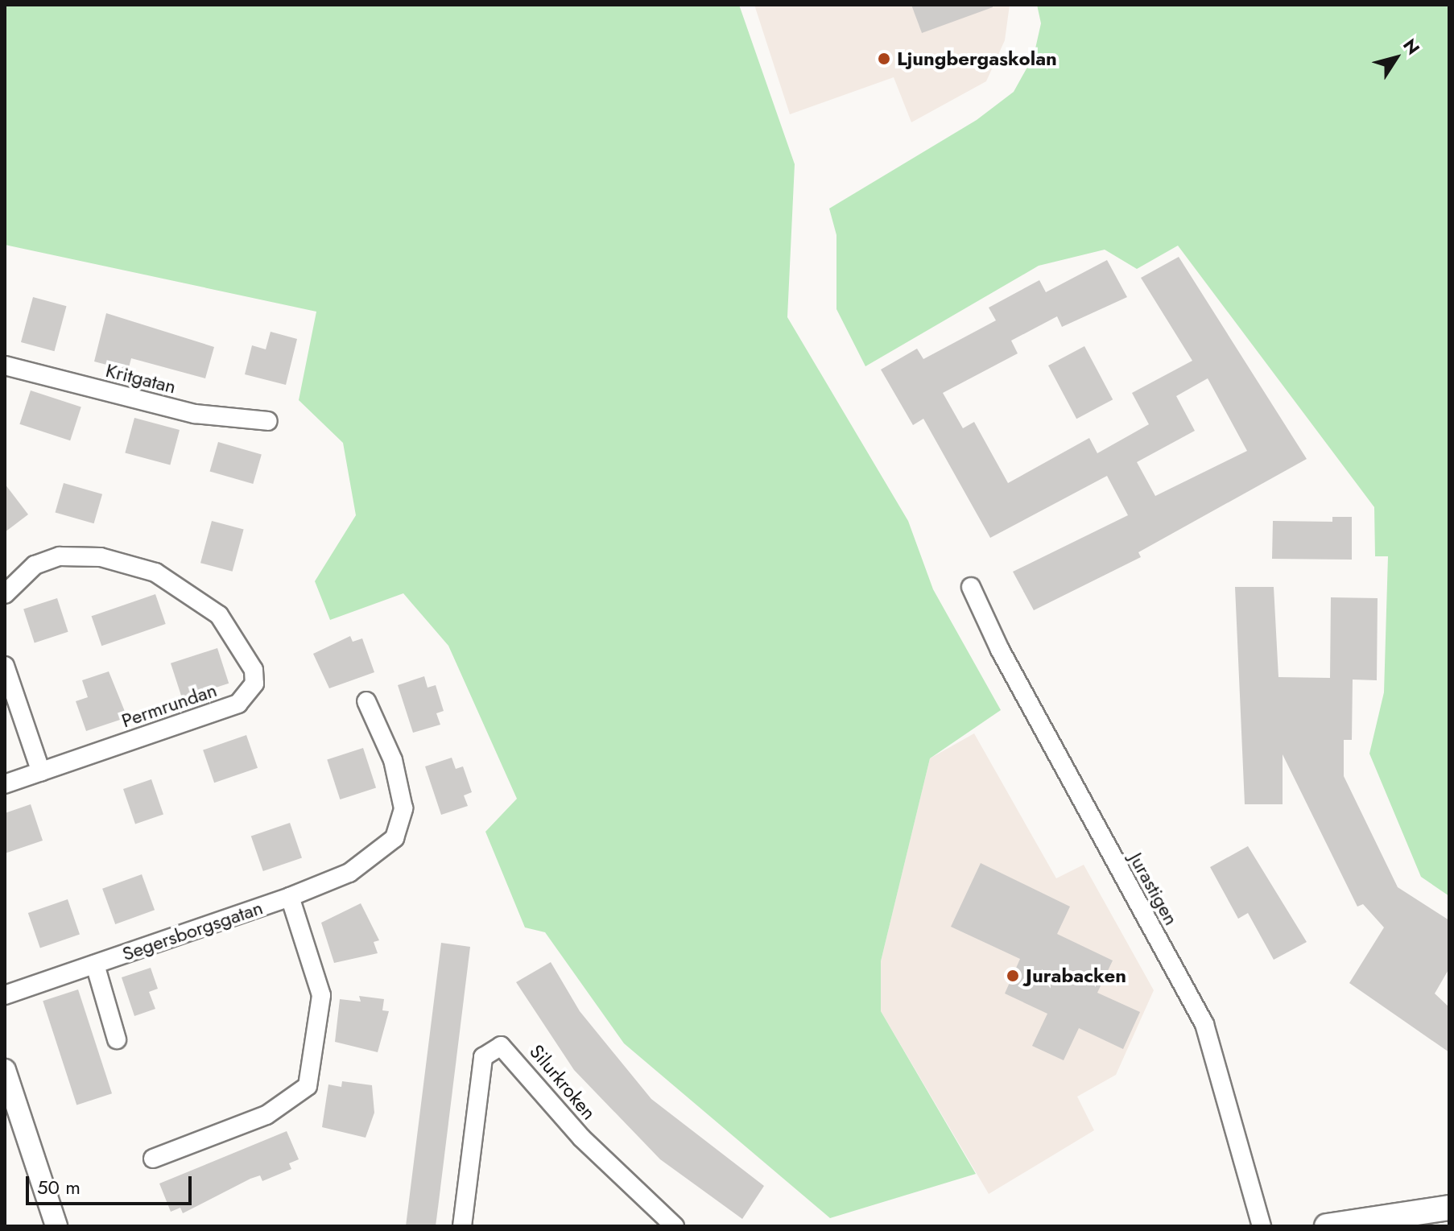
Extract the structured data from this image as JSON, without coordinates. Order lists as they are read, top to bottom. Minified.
{"streets":{"street":["Kritgatan","Permrundan","Jurastigen","Segersborgsgatan","Silurkroken"]},"places":["Ljungbergaskolan","Jurabacken"],"scale_bar":"50 m","north":"top right"}
